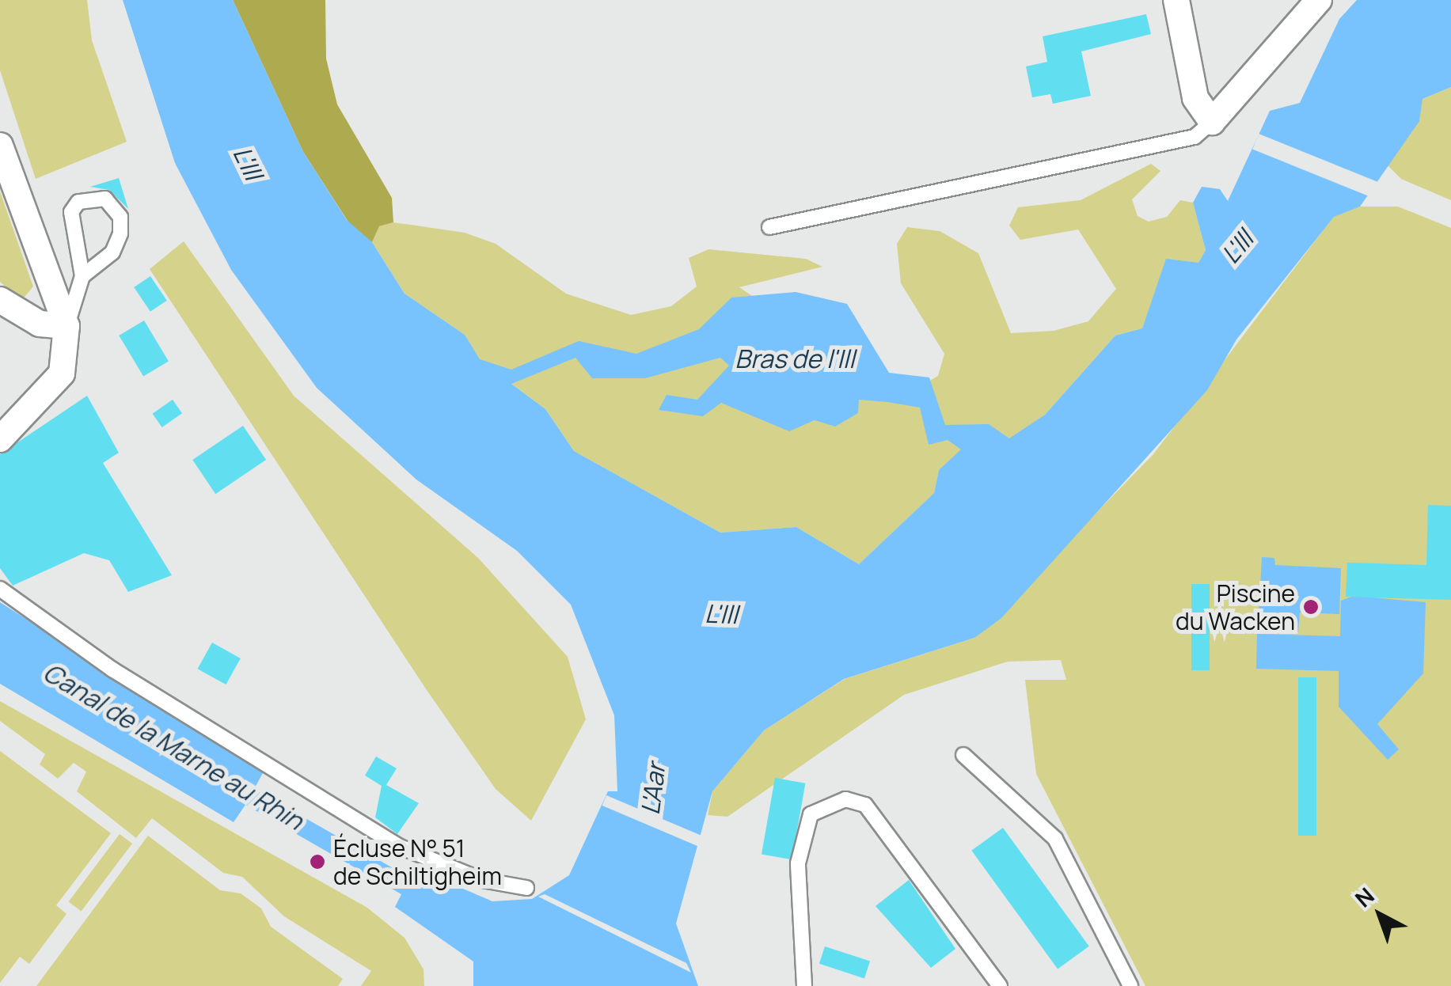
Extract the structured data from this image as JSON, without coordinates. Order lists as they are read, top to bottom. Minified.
{"water":["L'Ill","Bras de l'Ill","Canal de la Marne au Rhin","L'Aar"],"places":["Piscine du Wacken","Écluse N° 51 de Schiltigheim"],"north":"top left"}
